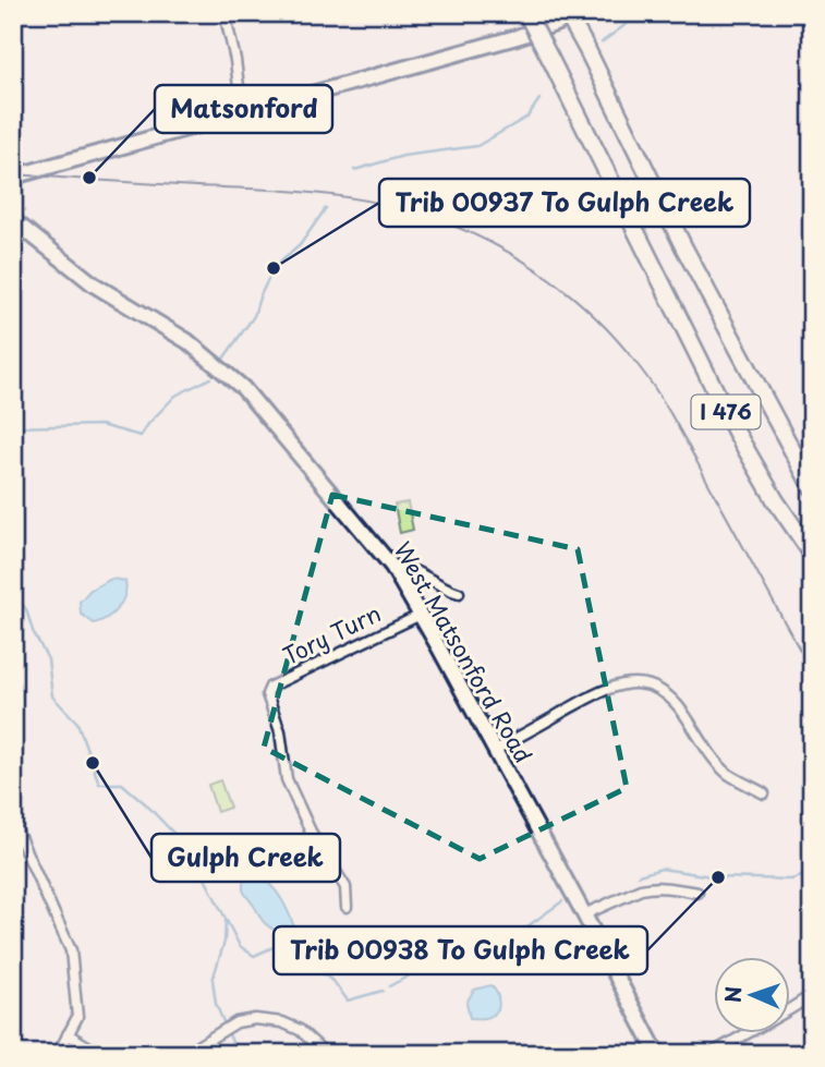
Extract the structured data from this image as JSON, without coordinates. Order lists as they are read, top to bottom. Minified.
{"streets":{"highway":["I 476"],"main road":["West Matsonford Road"],"street":["Tory Turn"]},"crossings":[["Tory Turn","West Matsonford Road"]],"places":["Matsonford","Trib 00937 To Gulph Creek","Gulph Creek","Trib 00938 To Gulph Creek"],"north":"left"}
